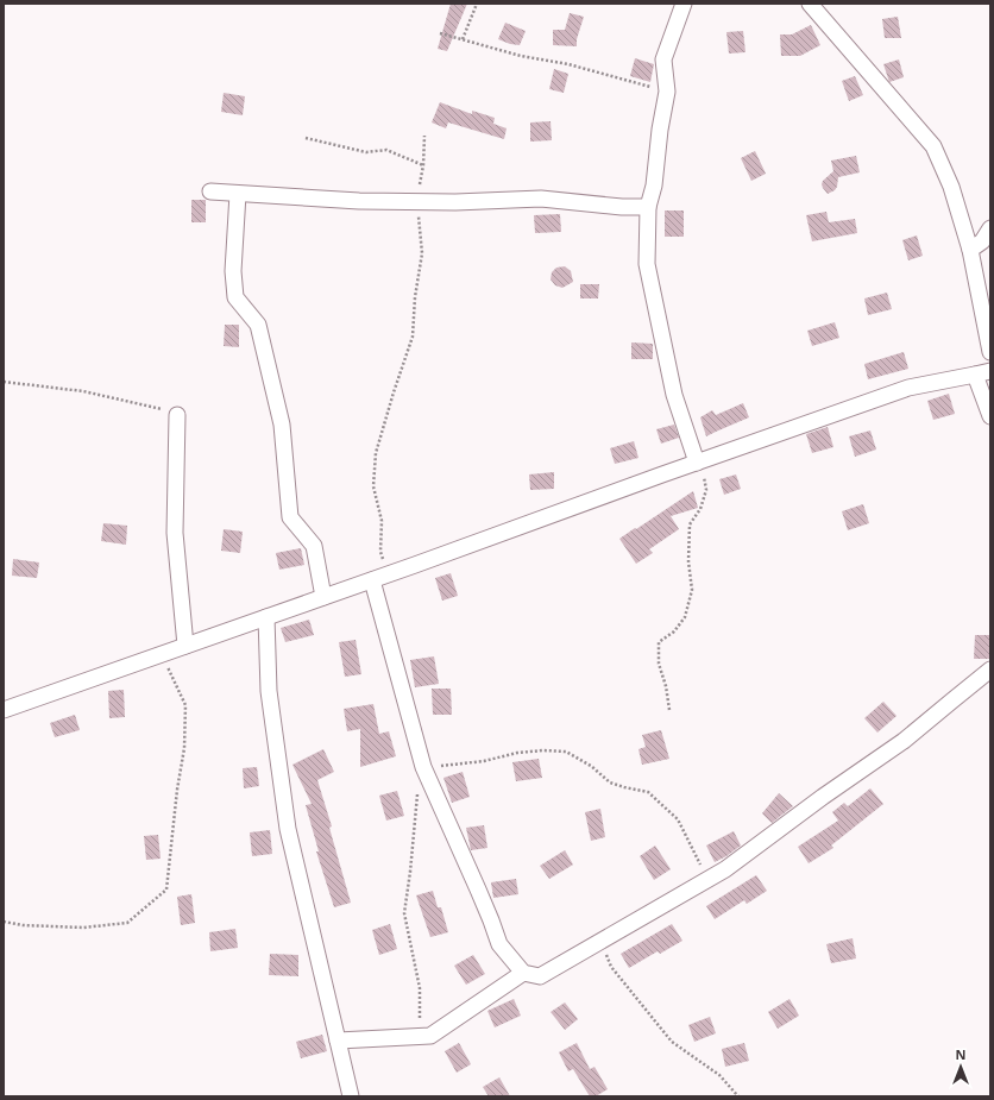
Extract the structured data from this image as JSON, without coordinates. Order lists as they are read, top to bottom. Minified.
{"north":"top"}
